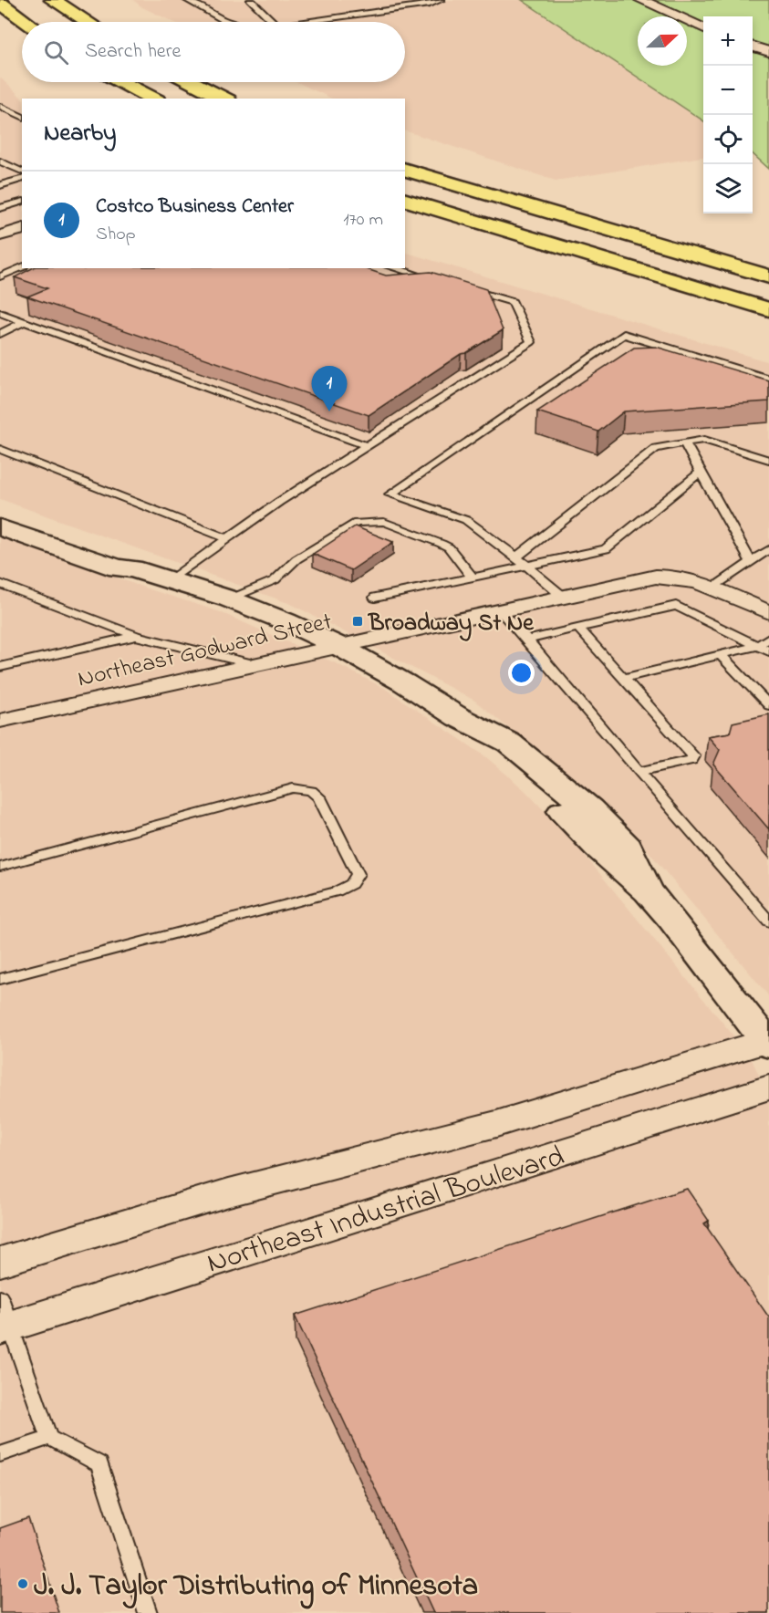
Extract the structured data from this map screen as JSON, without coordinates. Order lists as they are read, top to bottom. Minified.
{"streets":{"street":["Northeast Godward Street","Northeast Industrial Boulevard"]},"places":{"transit":["Broadway St Ne"],"other":["J. J. Taylor Distributing of Minnesota"]},"north":"right","page":{"map_buttons":["+","−"],"search":"Search here","heading":"Nearby","list":[{"mark":"1","name":"Costco Business Center","note":"Shop","value":"170 m"}],"pins":"1"}}
